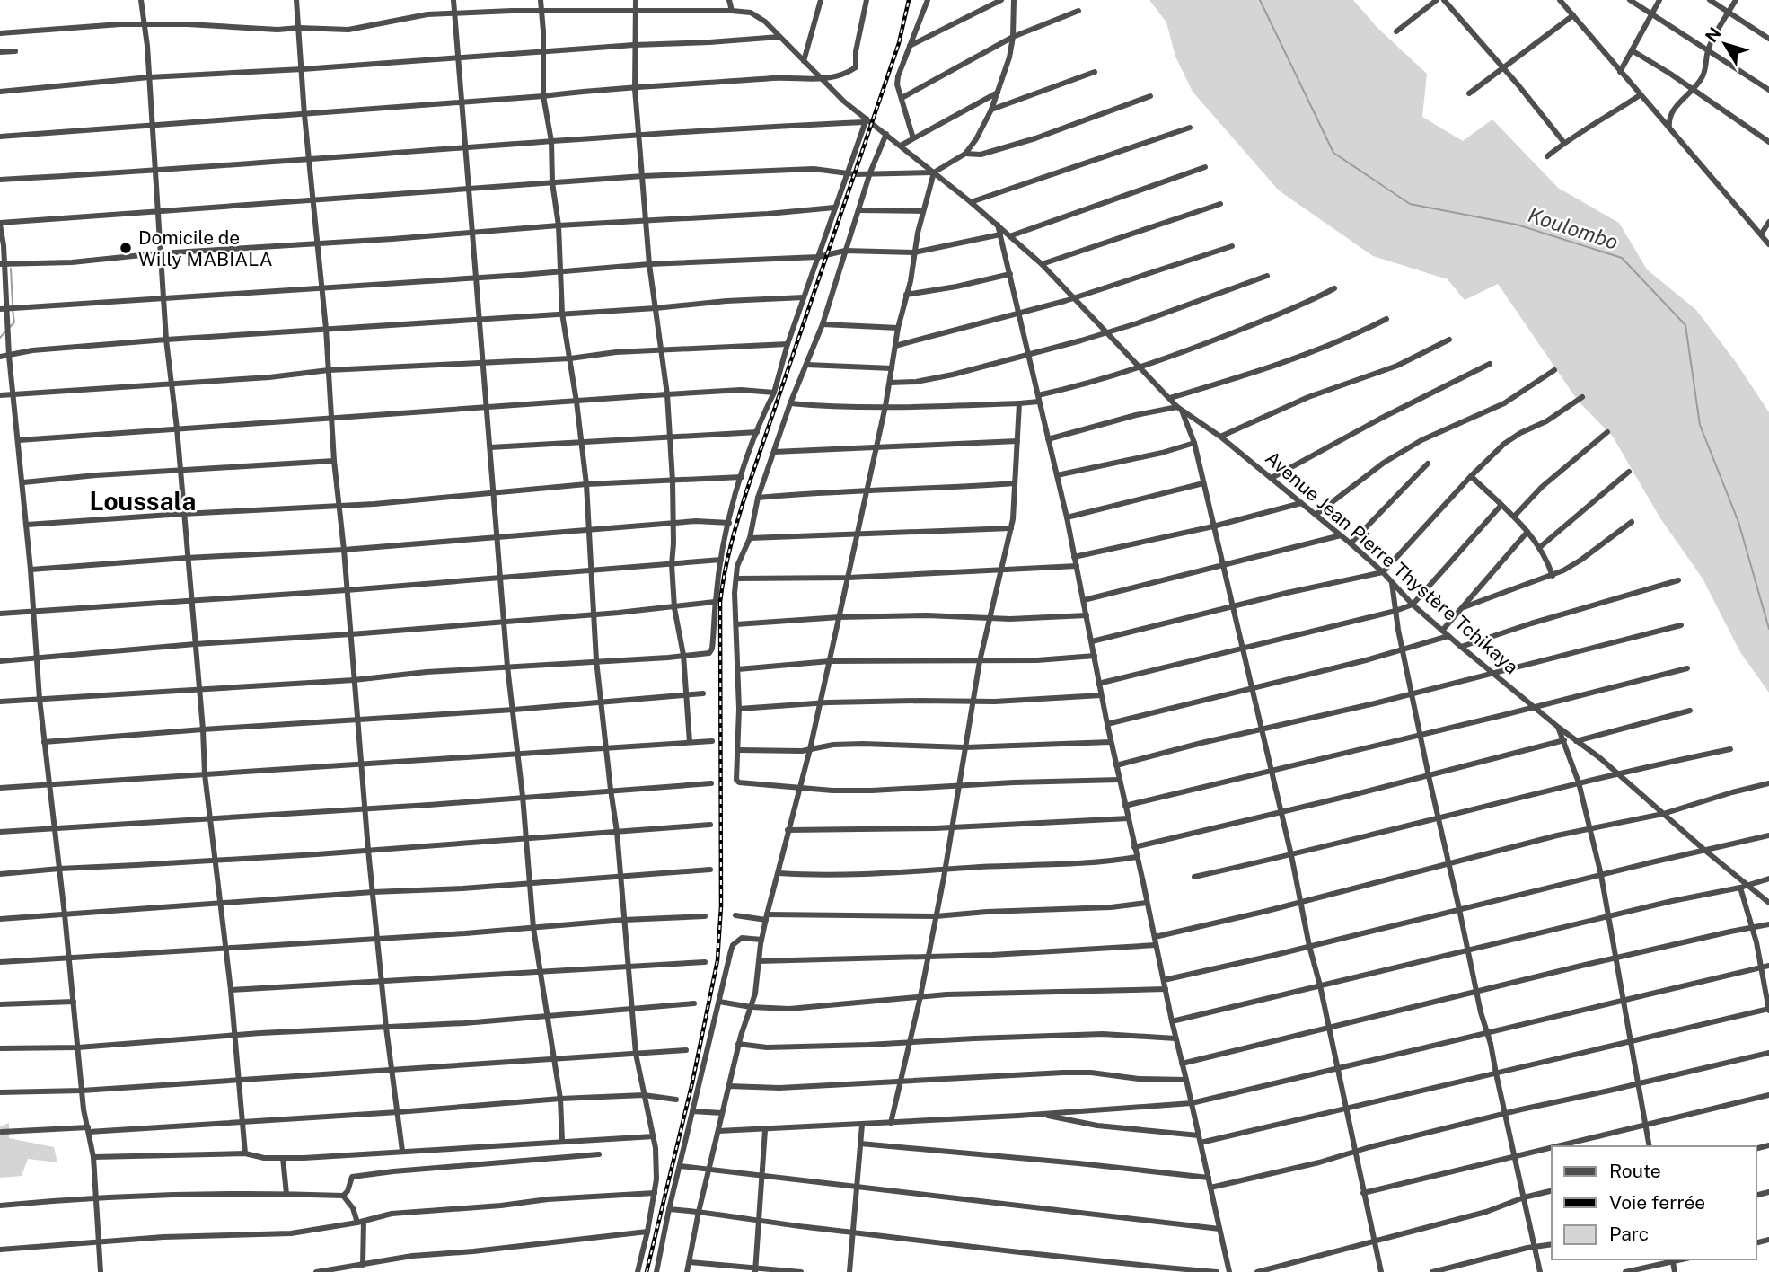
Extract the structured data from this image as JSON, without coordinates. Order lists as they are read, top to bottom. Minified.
{"streets":{"street":["Avenue Jean Pierre Thystère Tchikaya"]},"districts":["Loussala"],"water":["Koulombo"],"places":["Domicile de Willy MABIALA"],"legend":["Route","Voie ferrée","Parc"],"north":"top left"}
